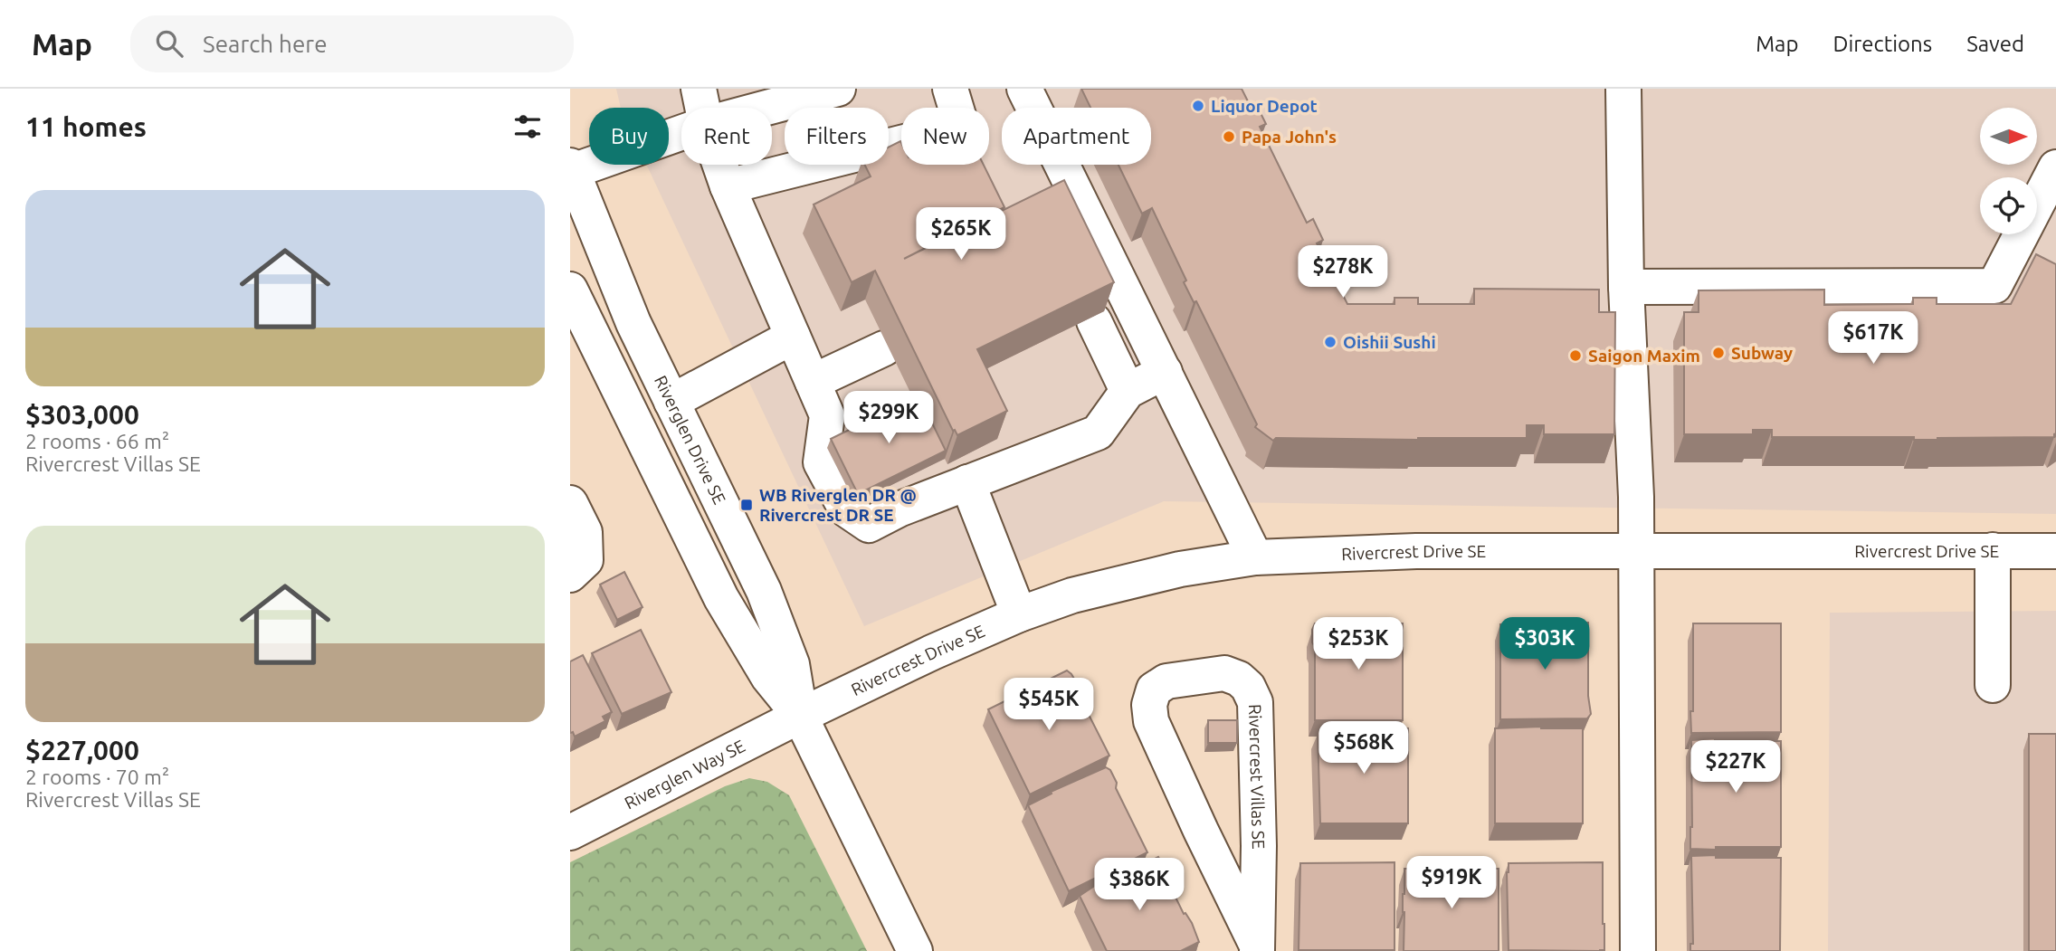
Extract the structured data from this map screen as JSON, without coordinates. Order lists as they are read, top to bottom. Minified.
{"streets":{"street":["Riverglen Drive SE","Rivercrest Drive SE","Riverglen Way SE","Rivercrest Villas SE"]},"crossings":[["Riverglen Drive SE","Rivercrest Drive SE"],["Riverglen Drive SE","Riverglen Way SE"],["Rivercrest Drive SE","Riverglen Way SE"]],"places":{"other":["Liquor Depot","Papa John's","Oishii Sushi","Subway","Saigon Maxim"],"transit":["WB Riverglen DR @ Rivercrest DR SE"]},"north":"right","page":{"header":"Map","search":"Search here","nav":["Map","Directions","Saved"],"heading":"11 homes","chip":["Buy","Rent","Filters","New","Apartment"],"list":[{"name":"$303,000","note":"2 rooms · 66 m² · Rivercrest Villas SE"},{"name":"$227,000","note":"2 rooms · 70 m² · Rivercrest Villas SE"}],"price":["$265K","$278K","$617K","$299K","$253K","$303K","$545K","$568K","$227K","$919K","$386K"]}}
